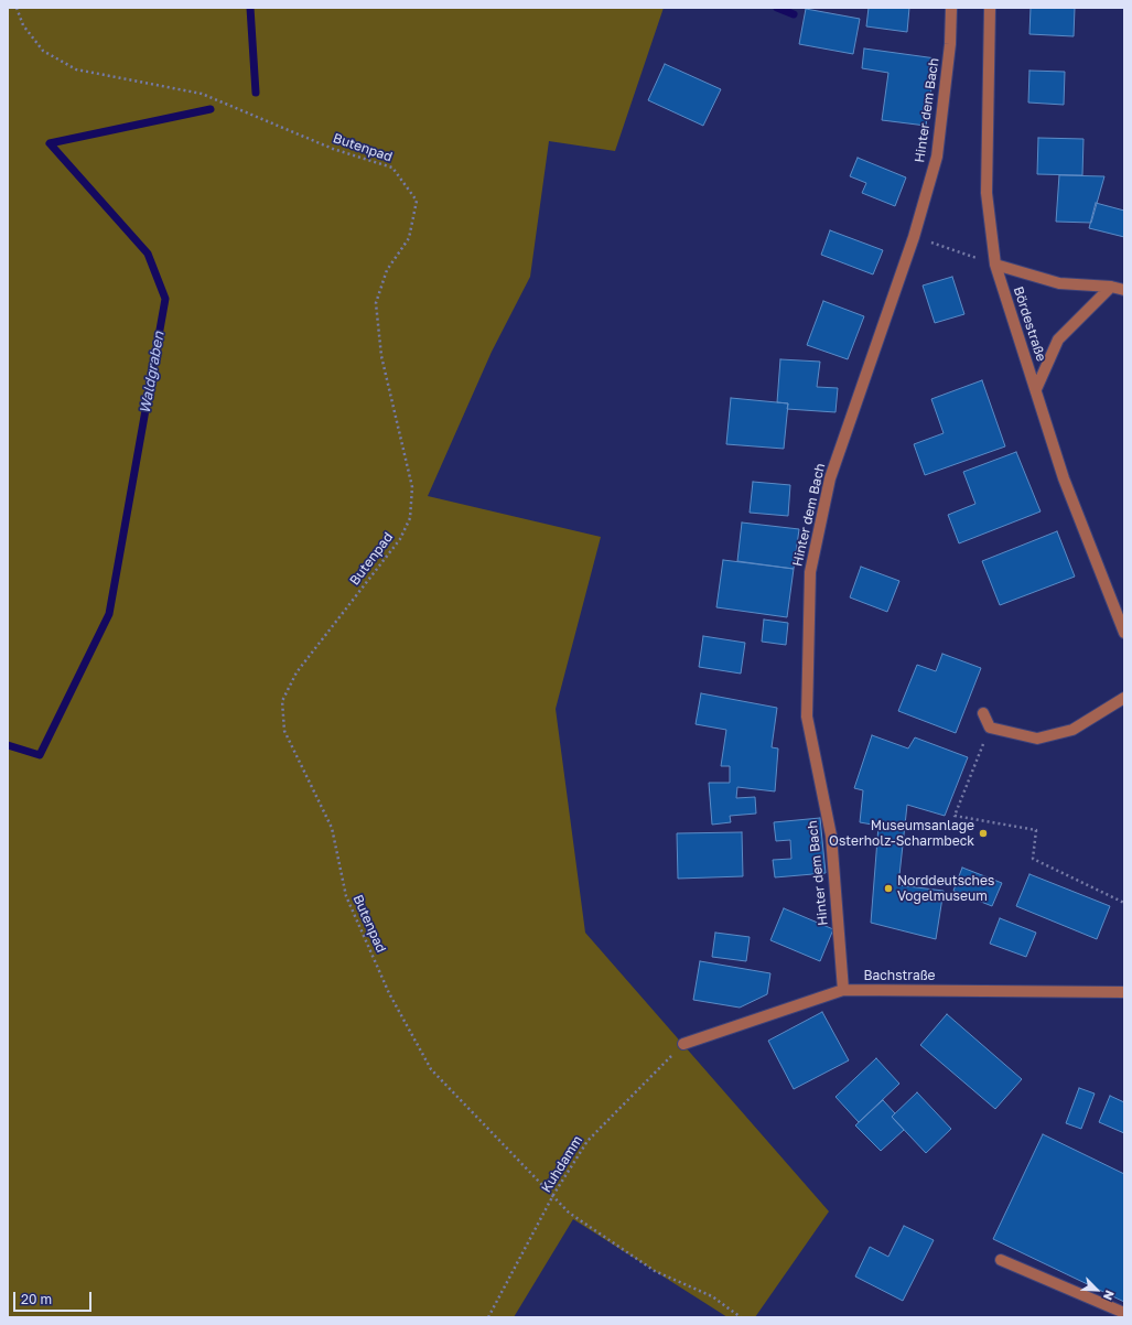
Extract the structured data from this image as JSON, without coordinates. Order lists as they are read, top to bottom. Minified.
{"streets":{"street":["Hinter dem Bach","Bördestraße","Bachstraße"],"path":["Butenpad","Kuhdamm"]},"crossings":[["Hinter dem Bach","Bachstraße"],["Butenpad","Kuhdamm"],["Bachstraße","Kuhdamm"]],"water":["Waldgraben"],"places":["Museumsanlage Osterholz-Scharmbeck","Norddeutsches Vogelmuseum"],"scale_bar":"20 m","north":"bottom right"}
